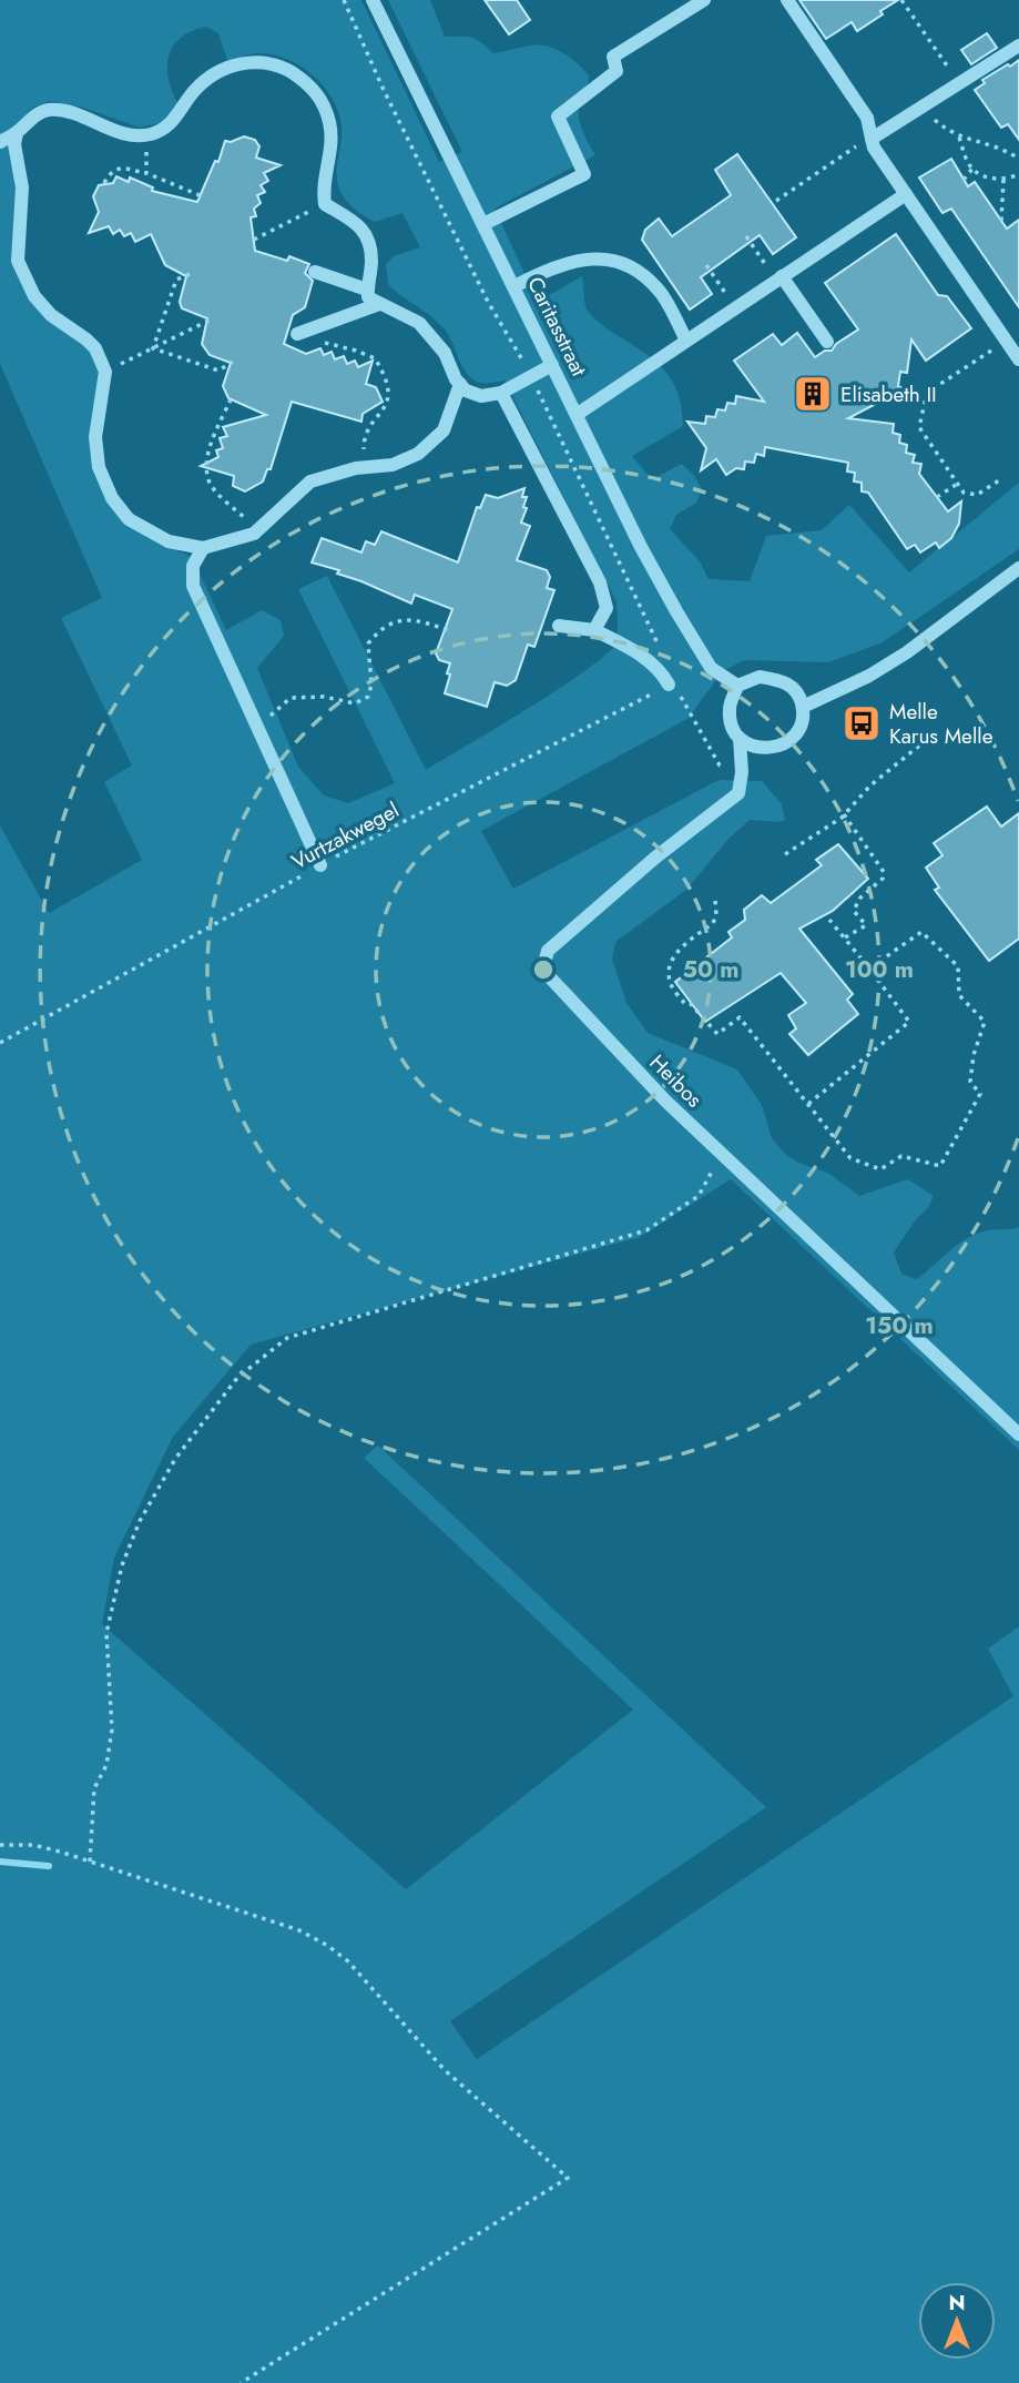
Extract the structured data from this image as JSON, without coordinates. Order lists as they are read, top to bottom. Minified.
{"streets":{"street":["Caritasstraat","Heibos"],"path":["Vurtzakwegel"]},"crossings":[["Caritasstraat","Heibos"]],"places":{"building":["Elisabeth II"],"bus stop":["Melle Karus Melle"]},"north":"top","rings":["50 m","100 m","150 m"]}
